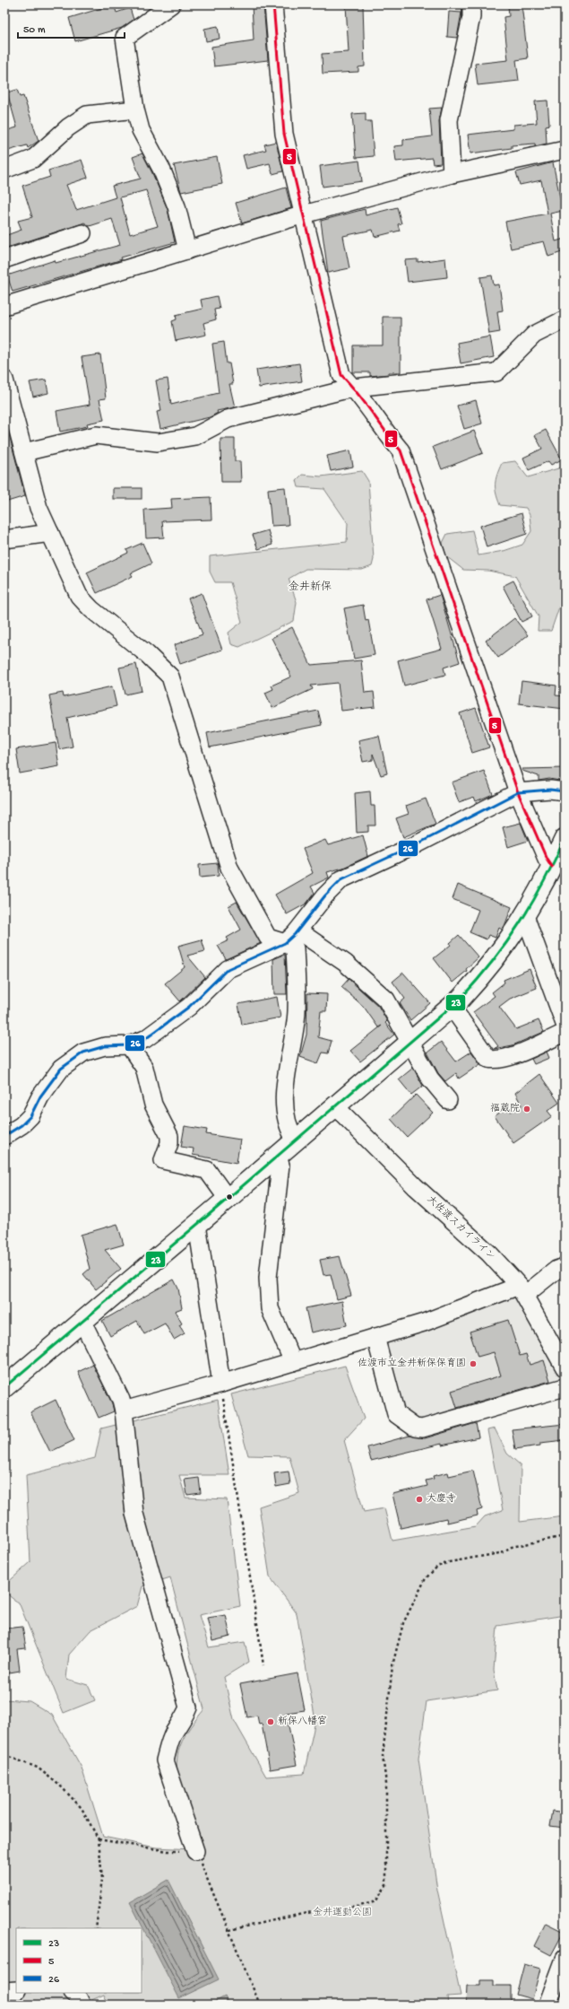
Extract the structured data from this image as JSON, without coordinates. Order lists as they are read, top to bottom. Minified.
{"streets":{"street":["大佐渡スカイライン"]},"districts":["金井新保"],"parks":["金井運動公園"],"places":["福蔵院","佐渡市立金井新保保育園","大慶寺","新保八幡宮"],"lines":["transit line 5","transit line 26","transit line 23"],"legend":["23","5","26"],"scale_bar":"50 m"}
